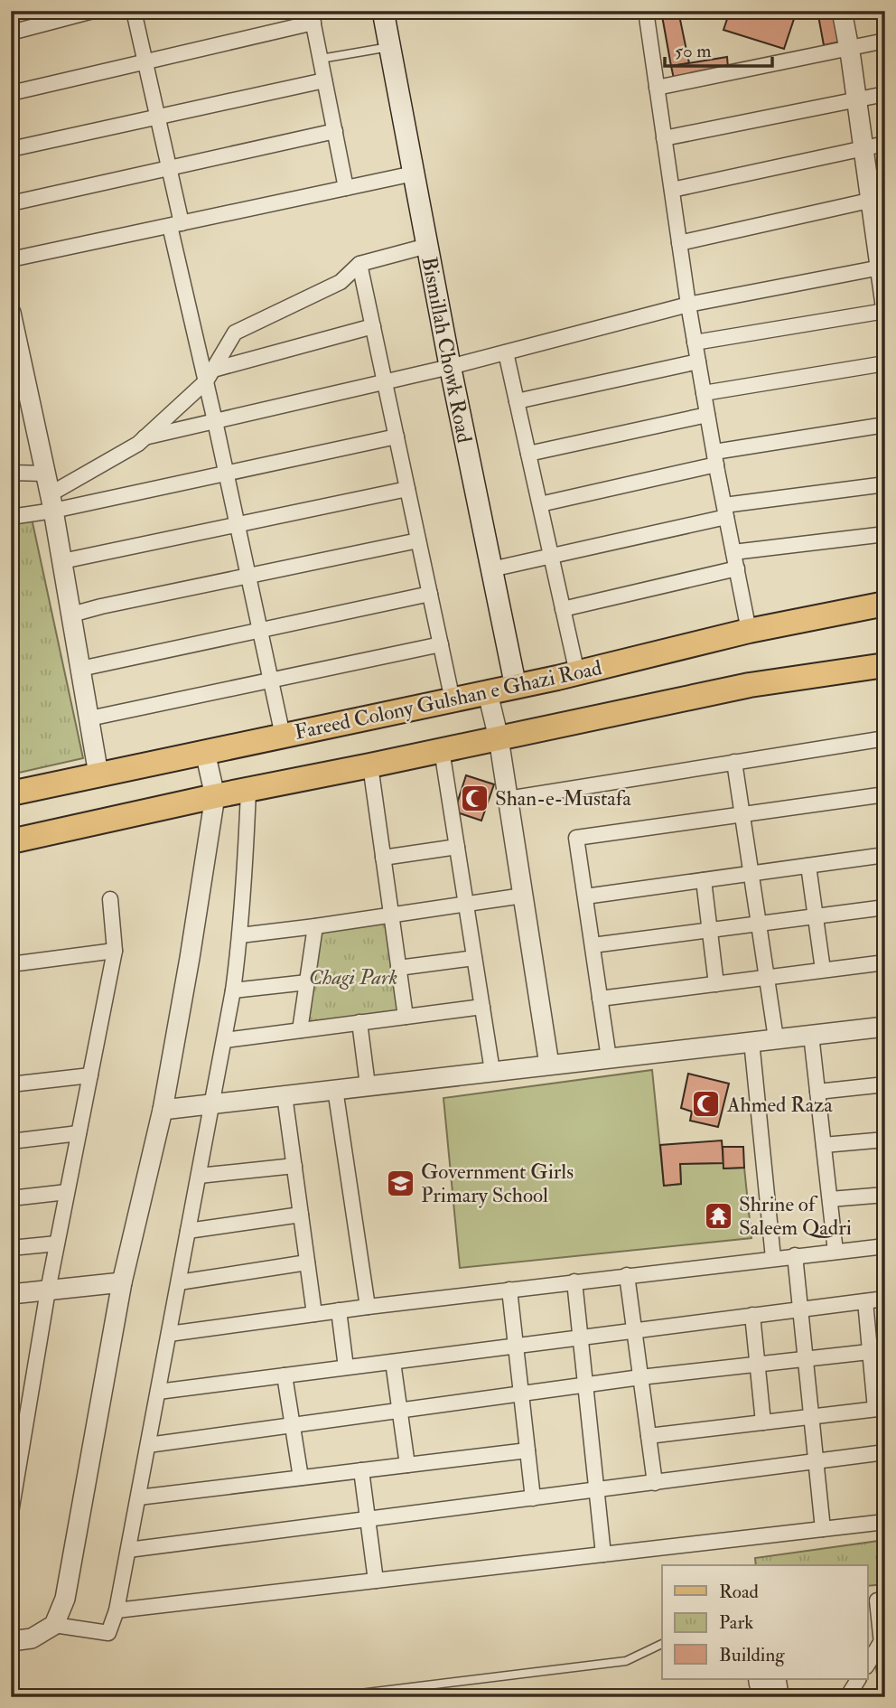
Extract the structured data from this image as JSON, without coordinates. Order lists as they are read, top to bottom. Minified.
{"streets":{"main road":["Bismillah Chowk Road","Fareed Colony Gulshan e Ghazi Road"]},"crossings":[["Bismillah Chowk Road","Fareed Colony Gulshan e Ghazi Road"]],"parks":["Chagi Park"],"places":{"mosque":["Shan-e-Mustafa","Ahmed Raza"],"school or university":["Government Girls Primary School"],"temple":["Shrine of Saleem Qadri"]},"legend":["Road","Park","Building"],"scale_bar":"50 m"}
